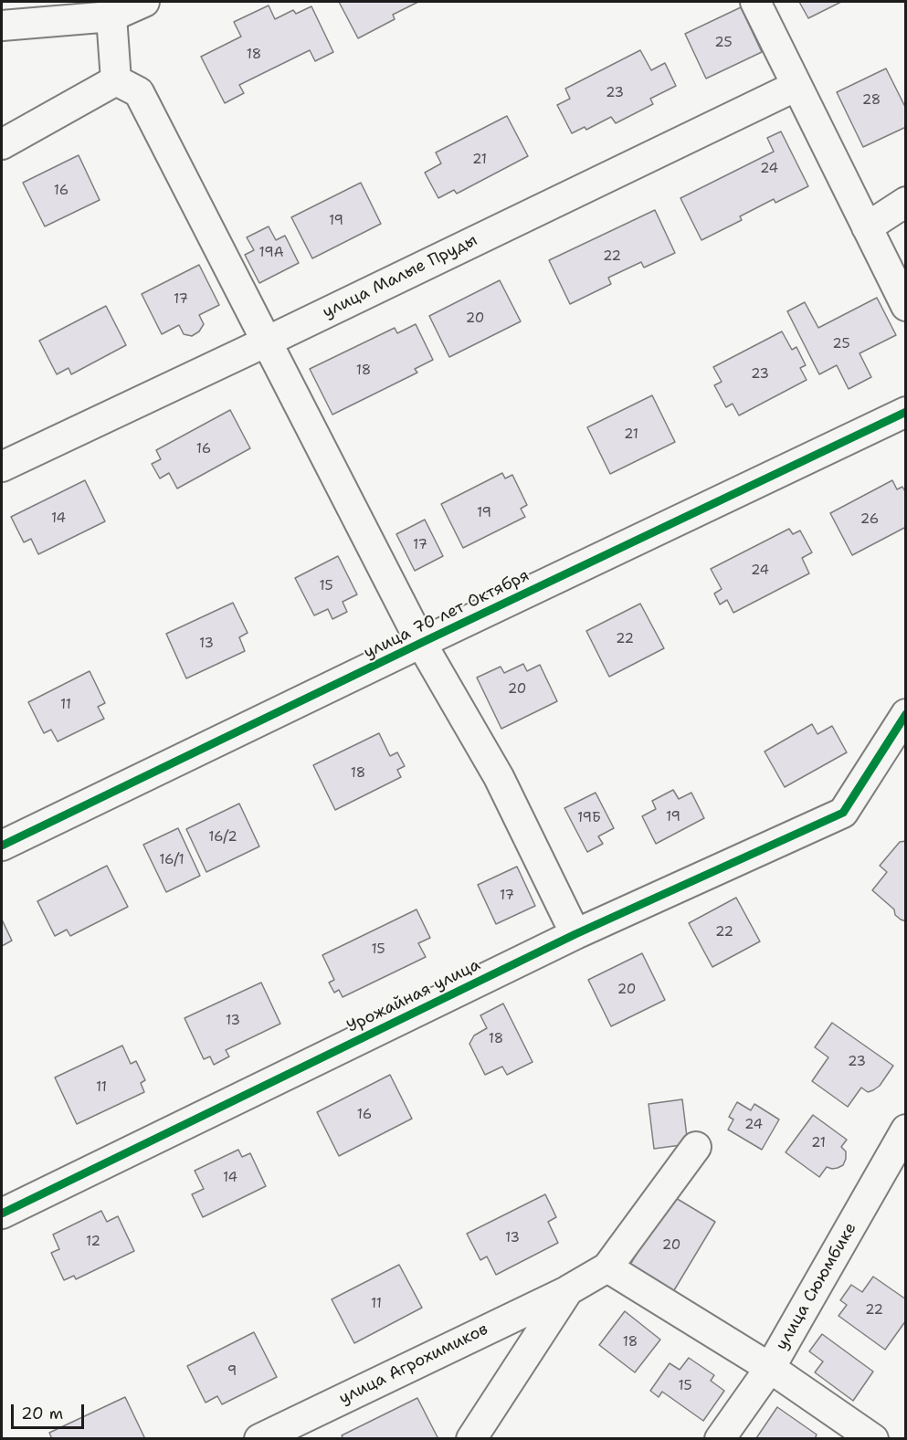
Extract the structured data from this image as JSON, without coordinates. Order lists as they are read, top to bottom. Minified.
{"streets":{"street":["улица Малые Пруды","улица 70 лет Октября","Урожайная улица","улица Сююмбике","улица Агрохимиков"]},"house_numbers":["25","18","23","28","21","24","16","19","19А","22","17","20","25","18","23","21","16","19","14","26","17","24","15","22","13","20","11","18","19","19Б","16/2","16/1","17","22","15","20","13","18","23","11","16","24","21","14","13","12","20","11","22","18","9","15"],"scale_bar":"20 m"}
